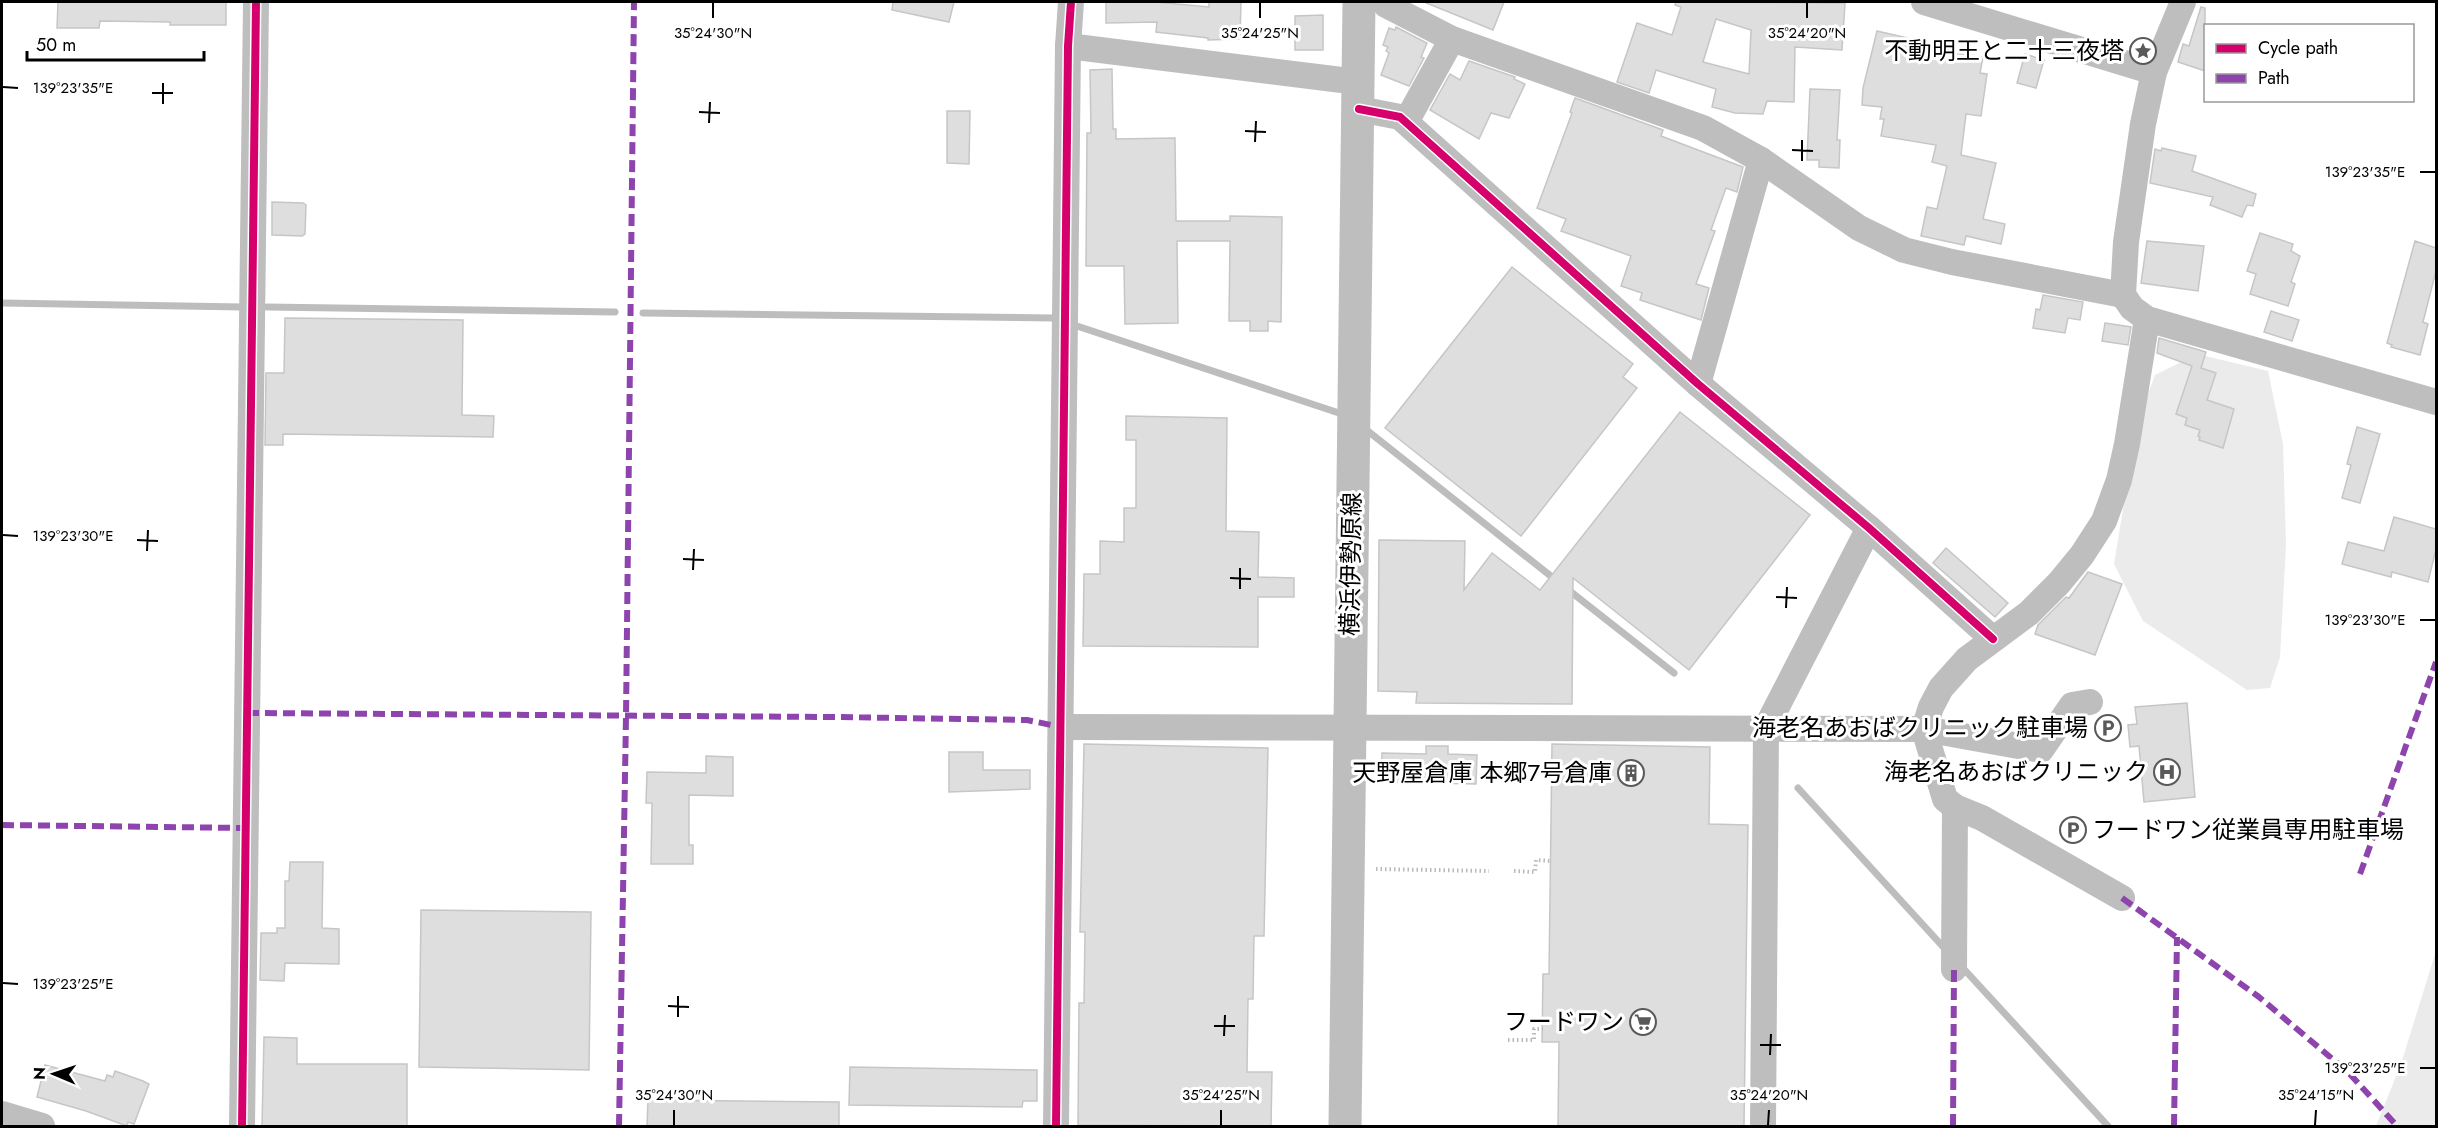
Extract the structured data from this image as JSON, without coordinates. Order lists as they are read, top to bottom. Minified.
{"streets":{"main road":["横浜伊勢原線"]},"places":{"place":["不動明王と二十三夜塔"],"parking":["海老名あおばクリニック駐車場","フードワン従業員専用駐車場"],"hospital":["海老名あおばクリニック"],"building":["天野屋倉庫 本郷7号倉庫"],"supermarket":["フードワン"]},"legend":["Cycle path","Path"],"scale_bar":"50 m","north":"left","coordinates":["35°24'30\"N","35°24'25\"N","35°24'20\"N","139°23'35\"E","139°23'30\"E","139°23'25\"E","35°24'15\"N"]}
